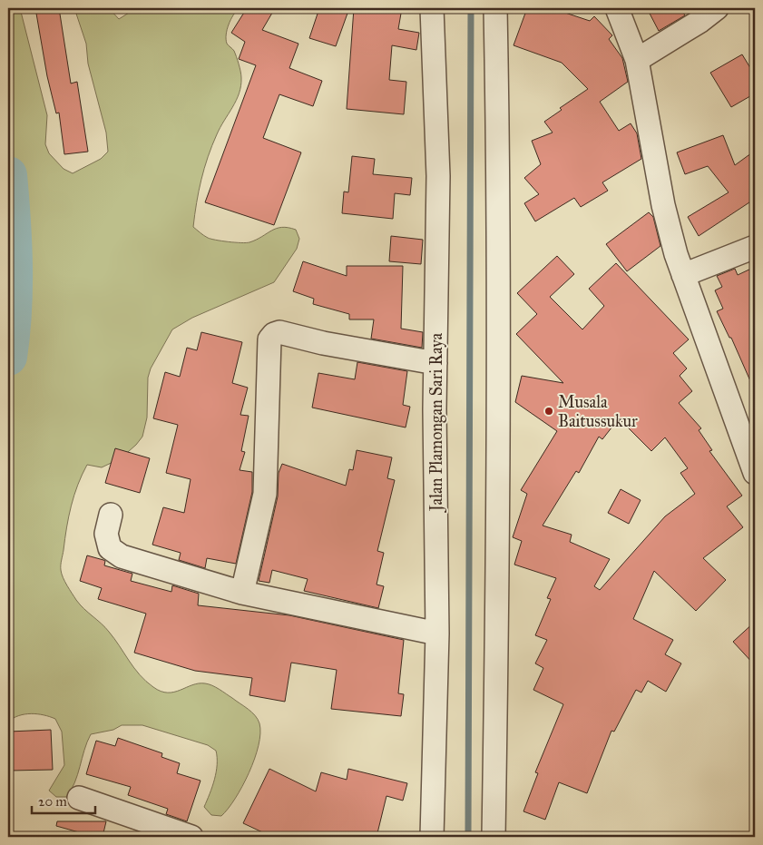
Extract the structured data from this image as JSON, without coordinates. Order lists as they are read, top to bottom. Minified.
{"streets":{"street":["Jalan Plamongan Sari Raya"]},"places":["Musala Baitussukur"],"scale_bar":"20 m"}
